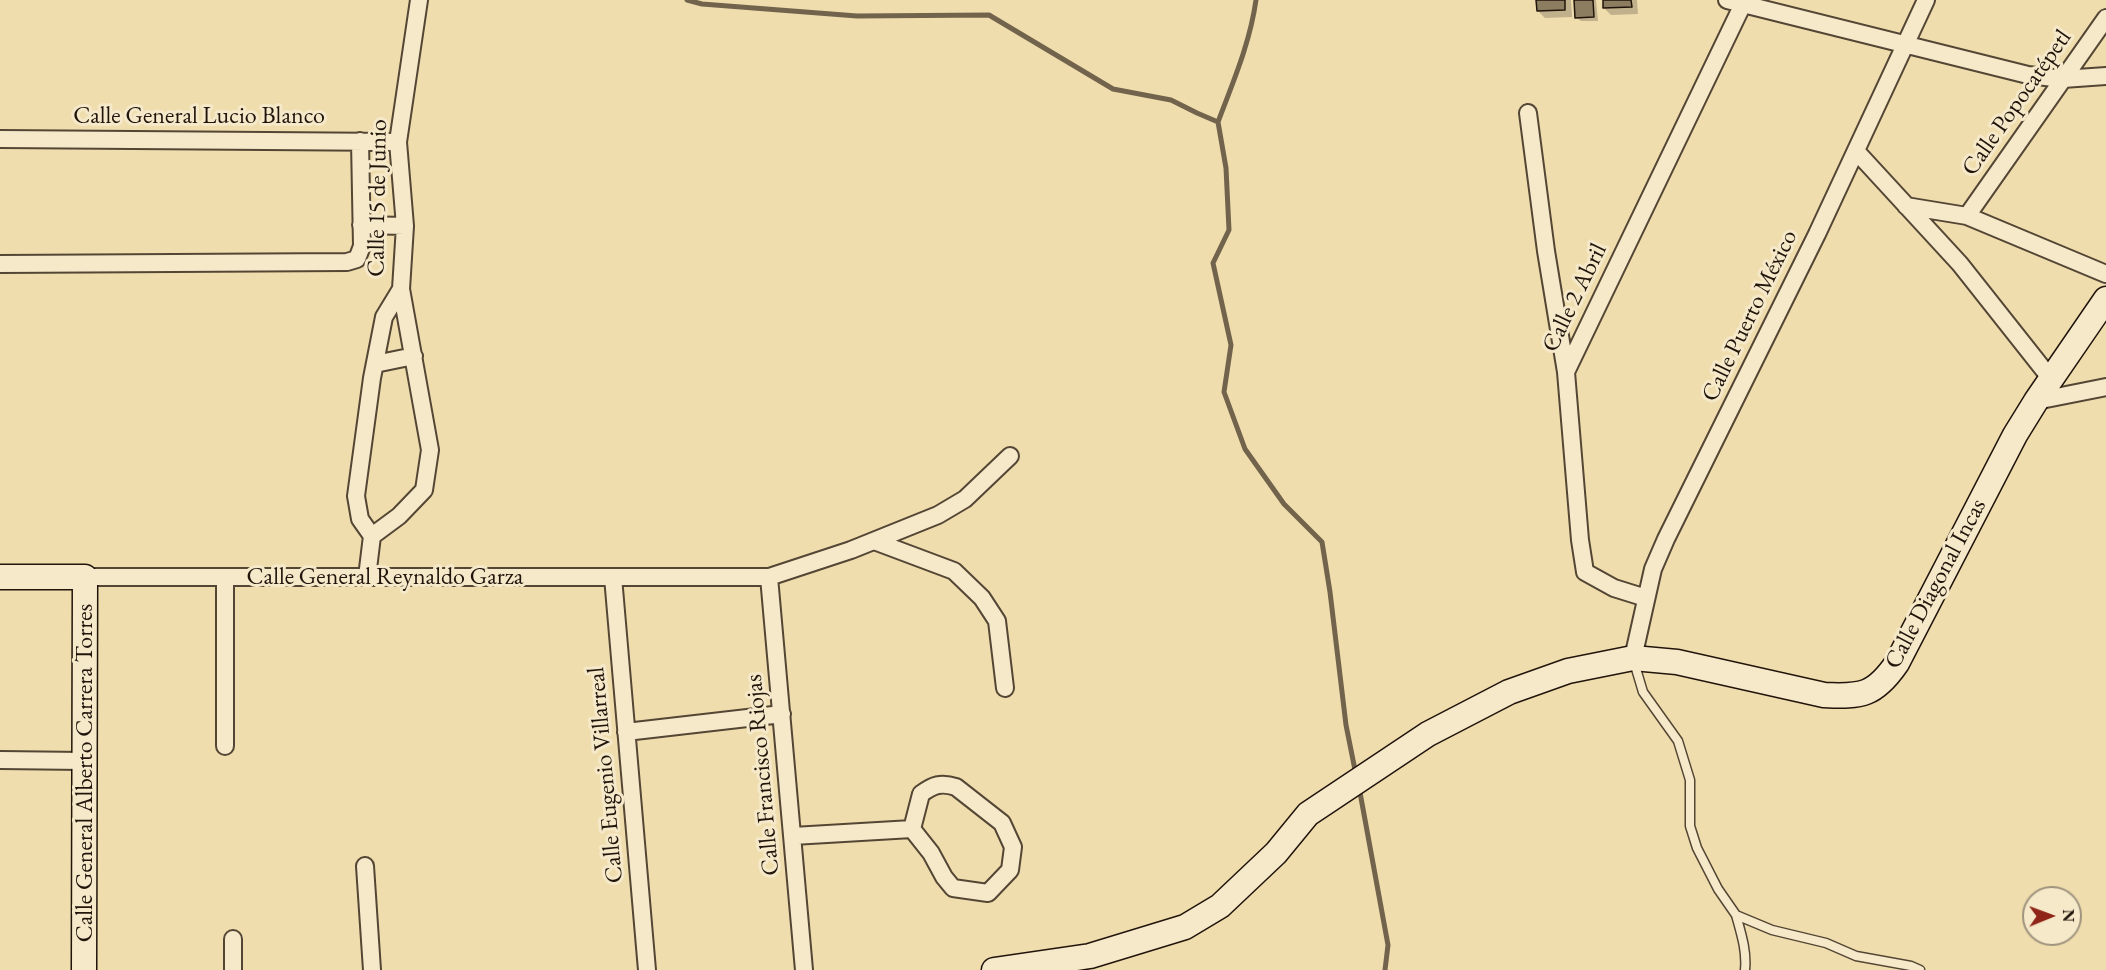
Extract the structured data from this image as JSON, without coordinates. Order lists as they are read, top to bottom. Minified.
{"streets":{"street":["Calle Popocatépetl","Calle General Lucio Blanco","Calle 15 de Junio","Calle 2 Abril","Calle Puerto México","Calle General Reynaldo Garza","Calle Diagonal Incas","Calle General Alberto Carrera Torres","Calle Eugenio Villarreal","Calle Francisco Riojas"]},"crossings":[["Calle General Lucio Blanco","Calle 15 de Junio"],["Calle 2 Abril","Calle Puerto México"],["Calle Puerto México","Calle Diagonal Incas"],["Calle General Reynaldo Garza","Calle General Alberto Carrera Torres"],["Calle General Reynaldo Garza","Calle Eugenio Villarreal"],["Calle General Reynaldo Garza","Calle Francisco Riojas"]],"north":"right"}
